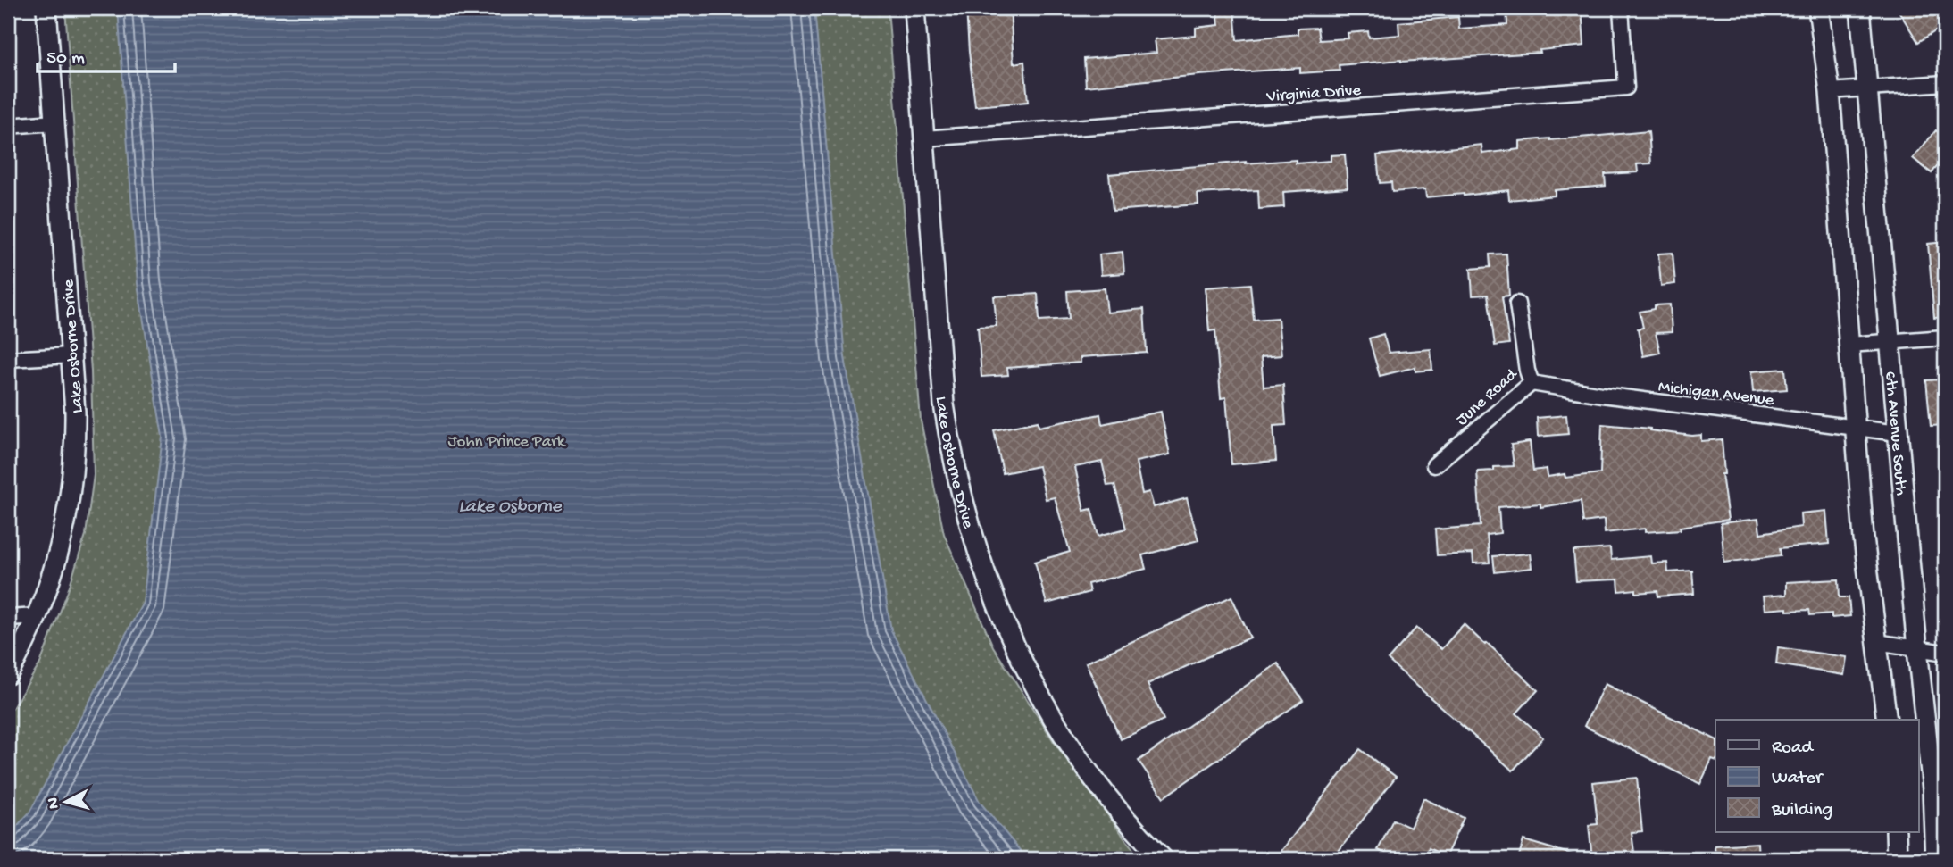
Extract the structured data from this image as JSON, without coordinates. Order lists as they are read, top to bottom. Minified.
{"streets":{"street":["Virginia Drive","Lake Osborne Drive","Michigan Avenue","June Road","6th Avenue South"]},"crossings":[["Virginia Drive","Lake Osborne Drive"],["Michigan Avenue","June Road"],["Michigan Avenue","6th Avenue South"]],"water":["Lake Osborne"],"parks":["John Prince Park"],"legend":["Road","Water","Building"],"scale_bar":"50 m","north":"left"}
